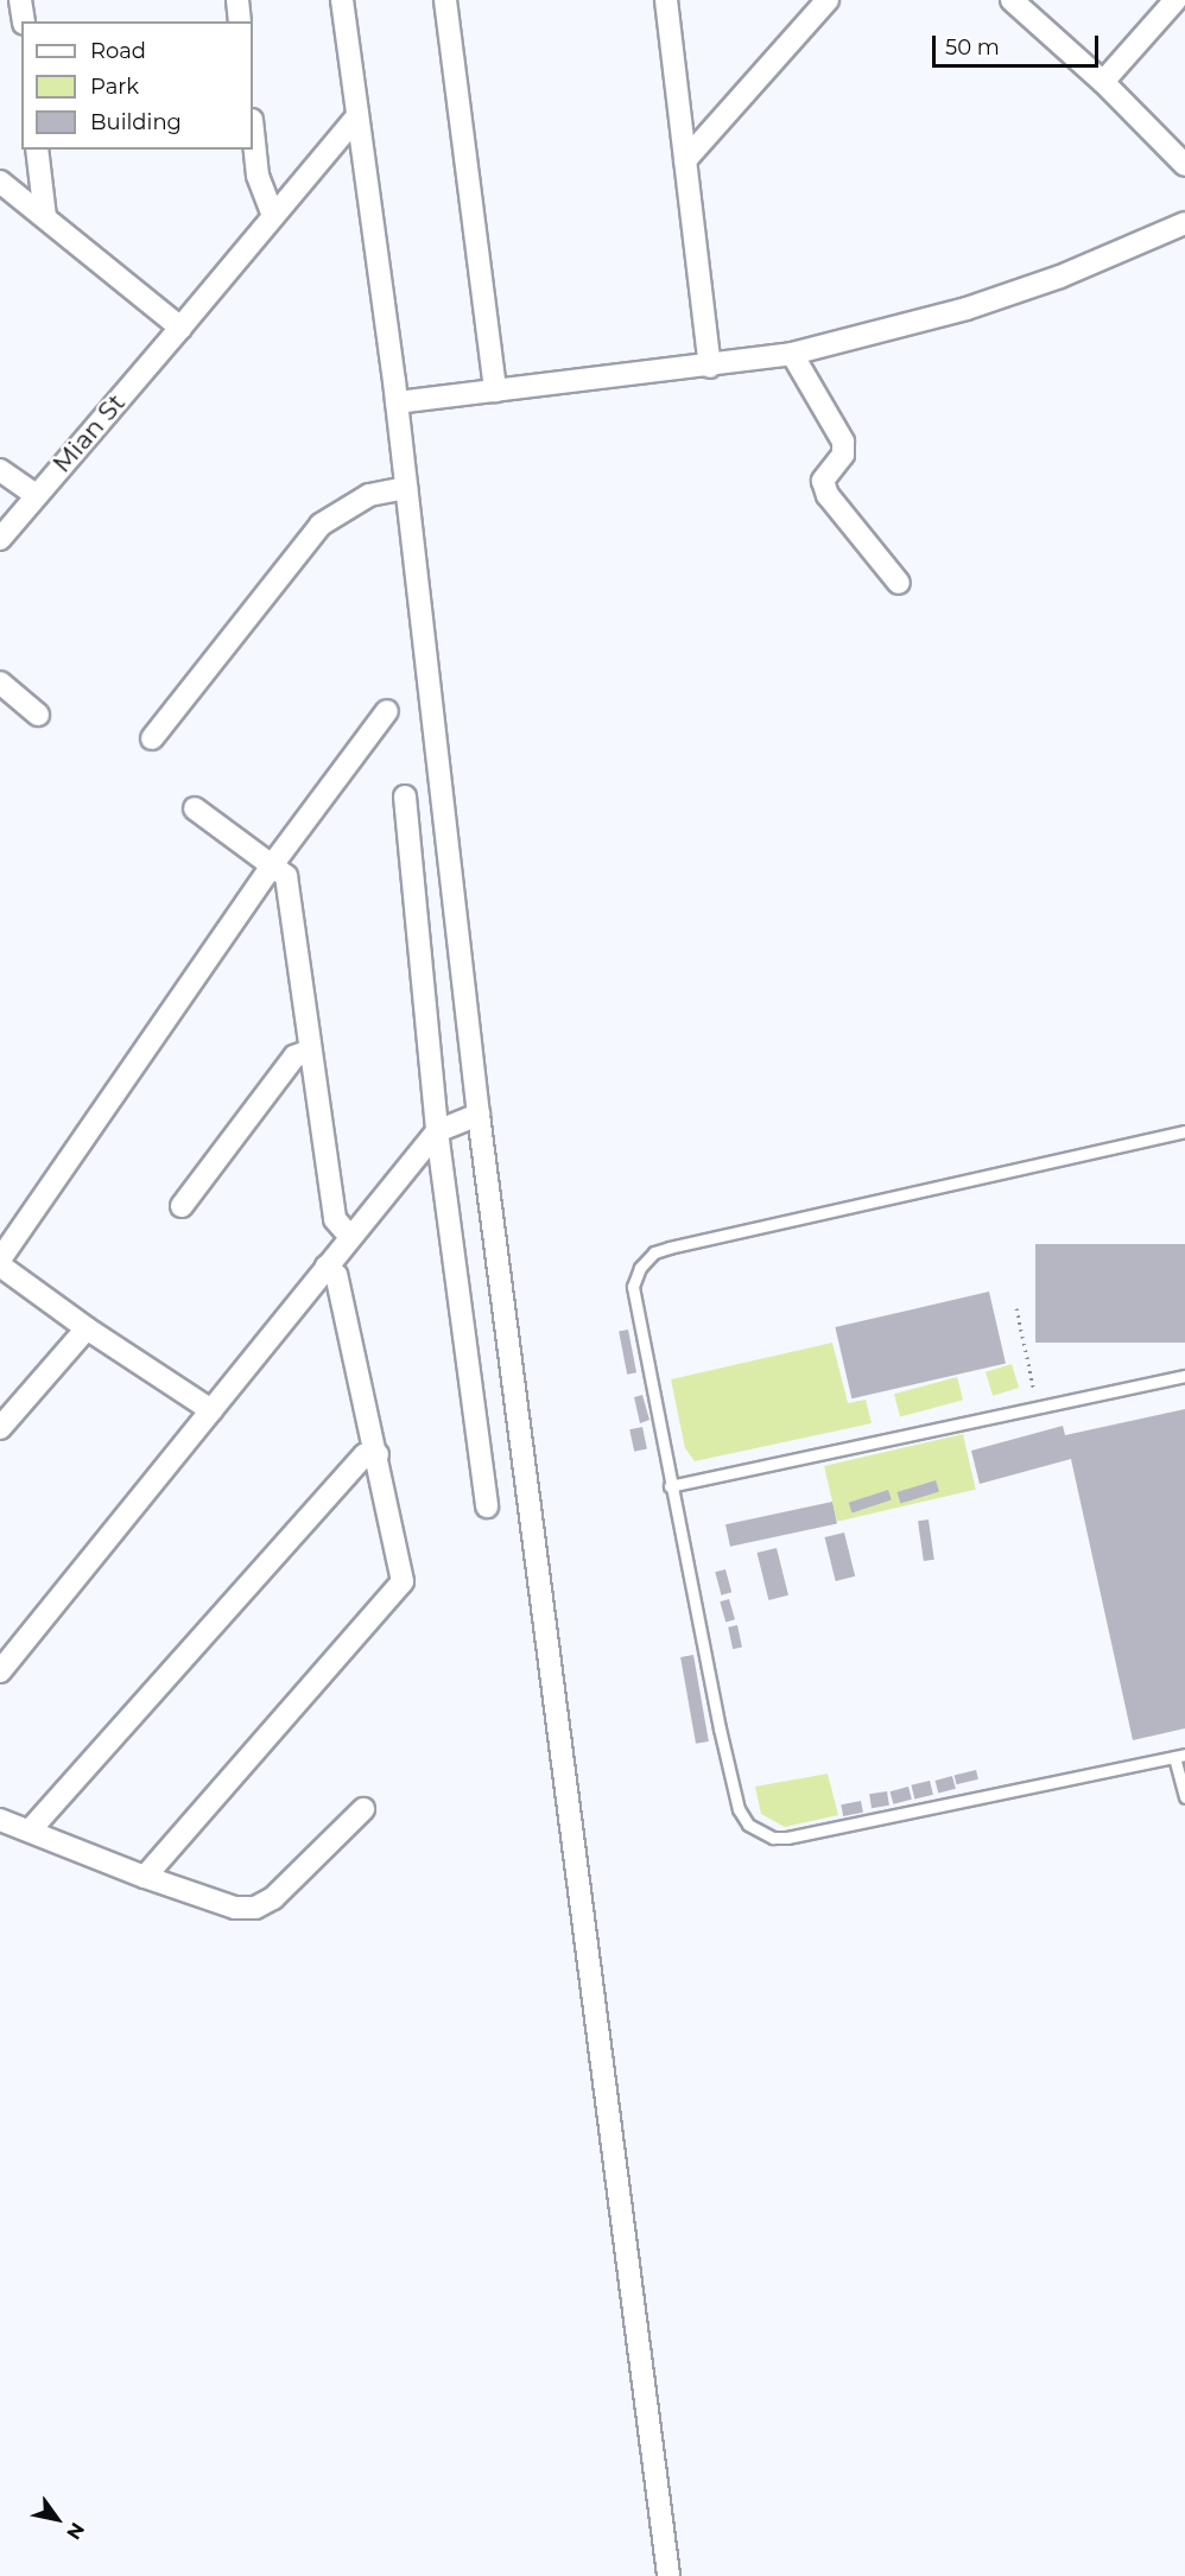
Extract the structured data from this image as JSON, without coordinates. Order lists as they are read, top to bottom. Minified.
{"streets":{"street":["Mian St"]},"legend":["Road","Park","Building"],"scale_bar":"50 m","north":"bottom right"}
